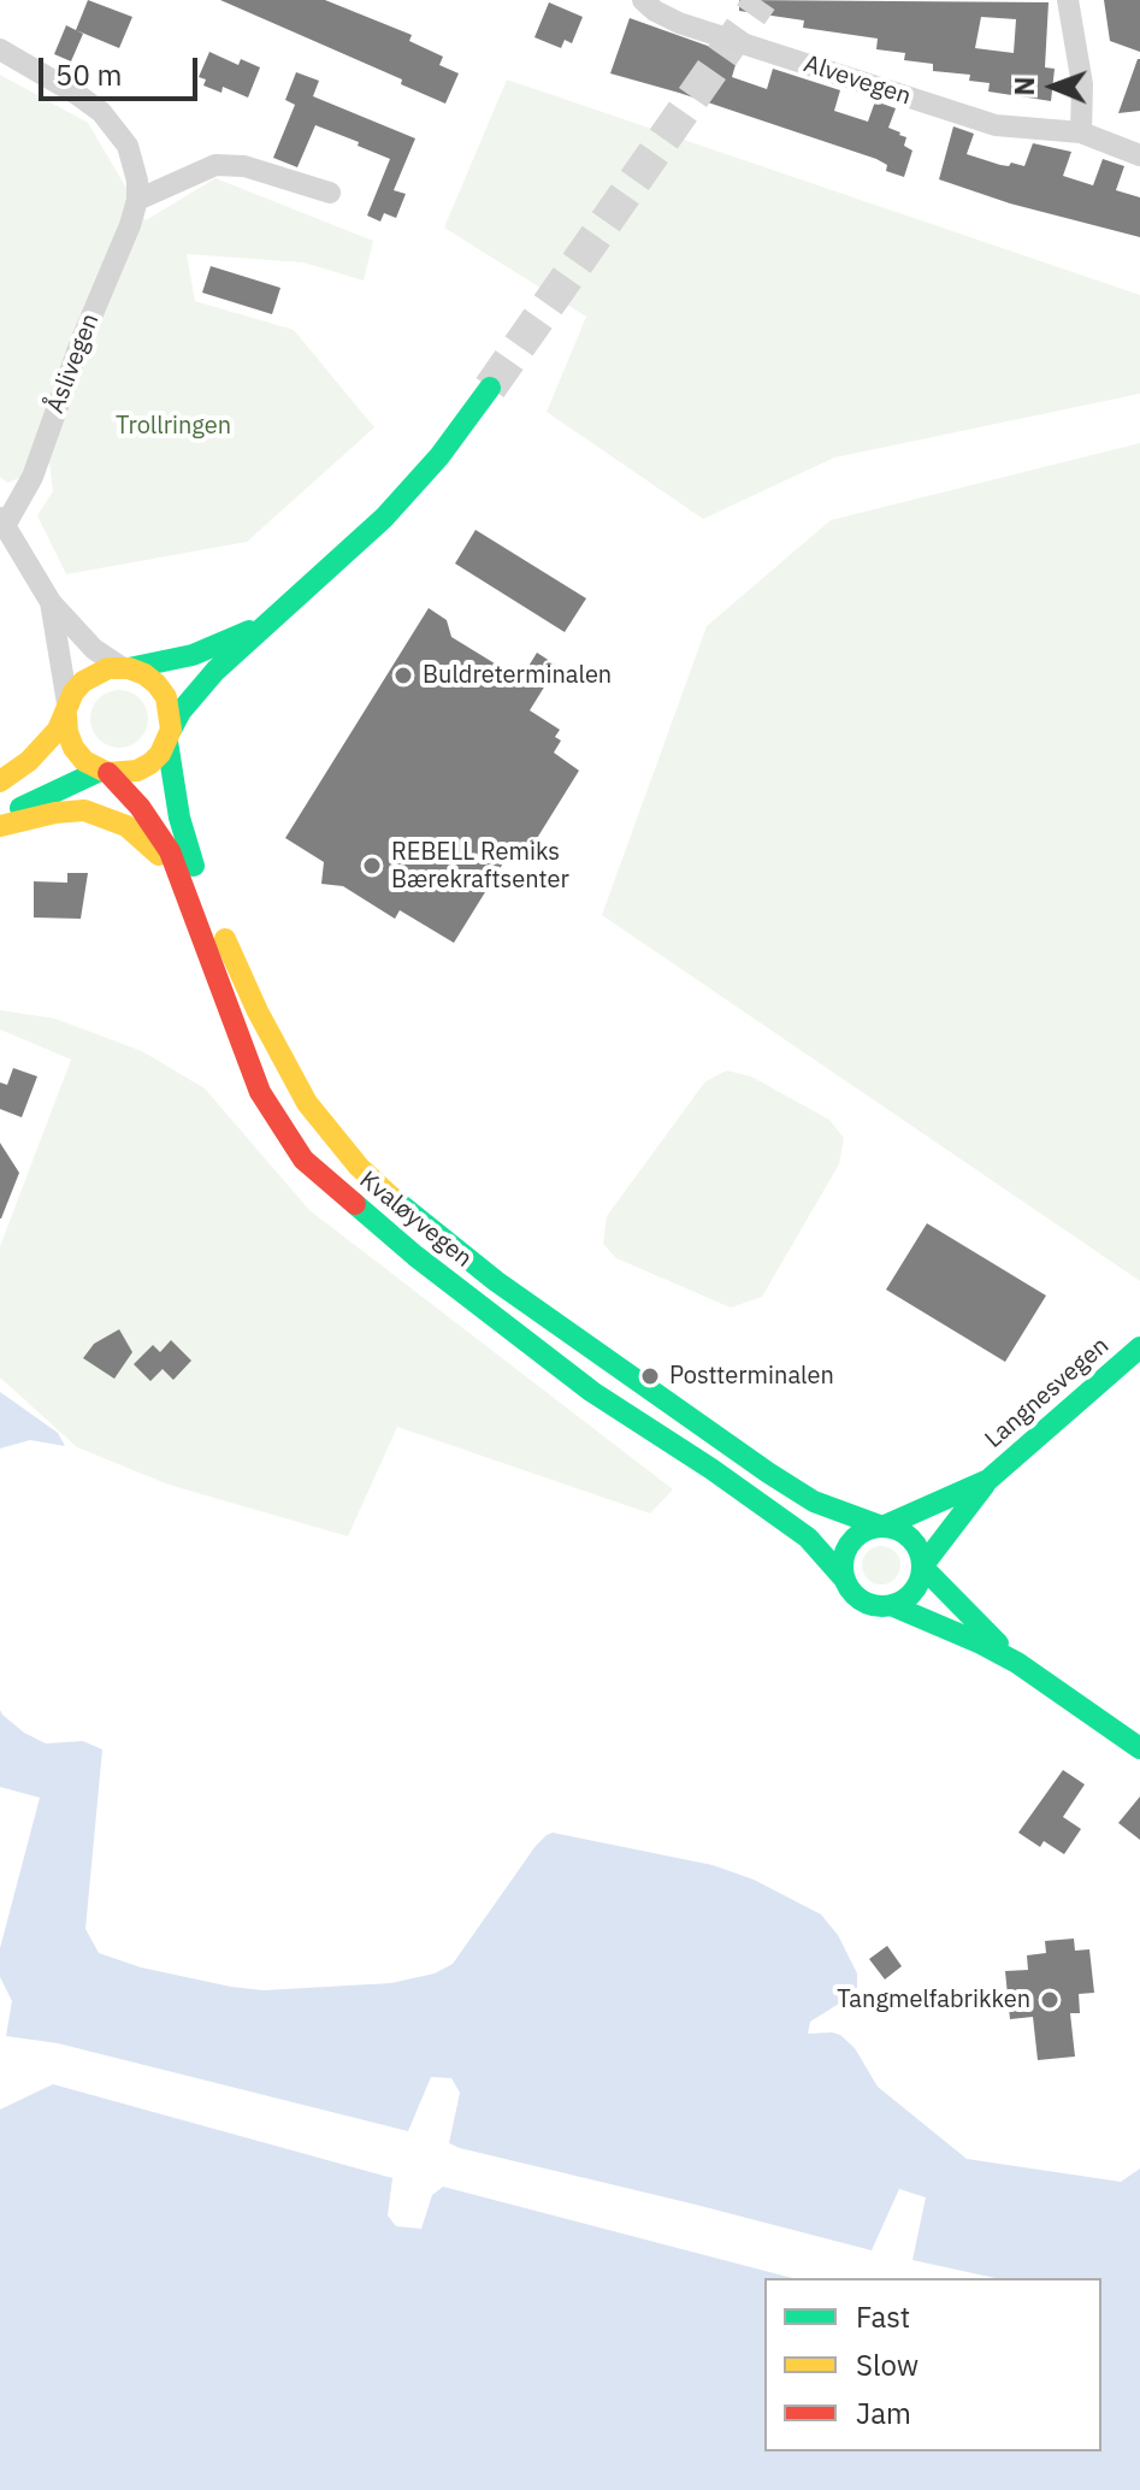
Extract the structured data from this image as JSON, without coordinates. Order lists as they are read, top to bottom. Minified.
{"streets":{"main road":["Kvaløyvegen","Langnesvegen"],"street":["Alvevegen","Åslivegen"]},"crossings":[["Kvaløyvegen","Langnesvegen"]],"parks":["Trollringen"],"places":["Buldreterminalen","REBELL Remiks Bærekraftsenter","Postterminalen","Tangmelfabrikken"],"legend":["Fast","Slow","Jam"],"scale_bar":"50 m","north":"left"}
